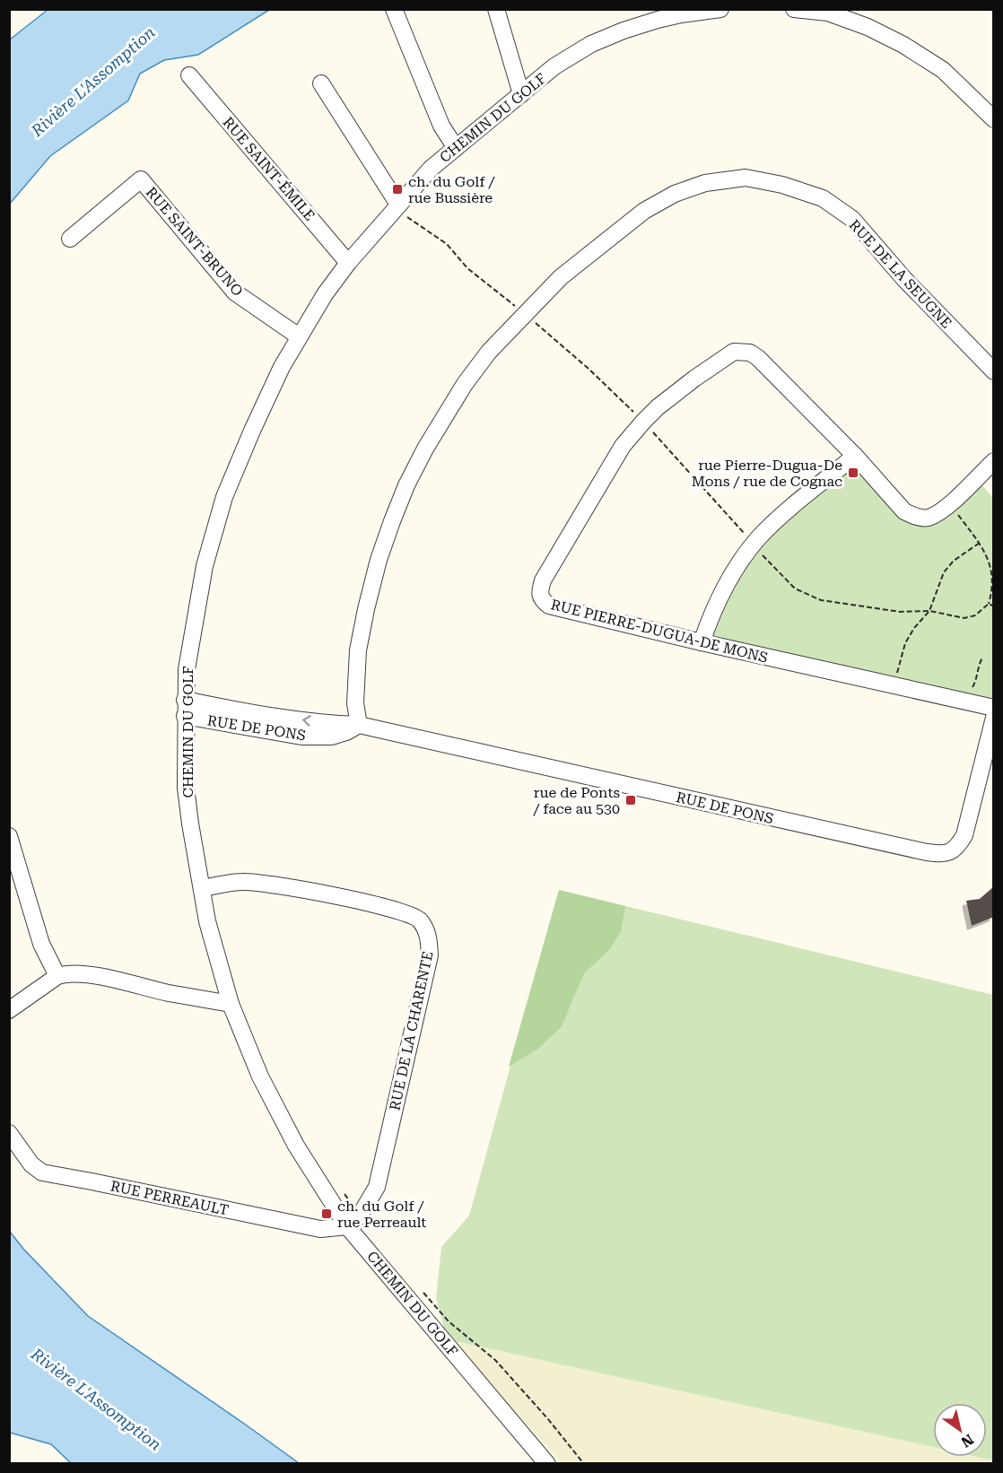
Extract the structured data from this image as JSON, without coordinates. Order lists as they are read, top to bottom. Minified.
{"streets":{"street":["CHEMIN DU GOLF","RUE SAINT-ÉMILE","RUE SAINT-BRUNO","RUE DE LA SEUGNE","RUE PIERRE-DUGUA-DE MONS","RUE DE PONS","RUE DE LA CHARENTE","RUE PERREAULT"]},"crossings":[["CHEMIN DU GOLF","RUE SAINT-ÉMILE"],["CHEMIN DU GOLF","RUE SAINT-BRUNO"],["CHEMIN DU GOLF","RUE DE PONS"],["CHEMIN DU GOLF","RUE DE LA CHARENTE"],["CHEMIN DU GOLF","RUE PERREAULT"],["RUE DE LA SEUGNE","RUE DE PONS"],["RUE DE LA CHARENTE","RUE PERREAULT"]],"water":["Rivière L'Assomption"],"places":{"transit":["ch. du Golf / rue Bussière","rue Pierre-Dugua-De Mons / rue de Cognac","rue de Ponts / face au 530","ch. du Golf / rue Perreault"]},"north":"bottom right"}
